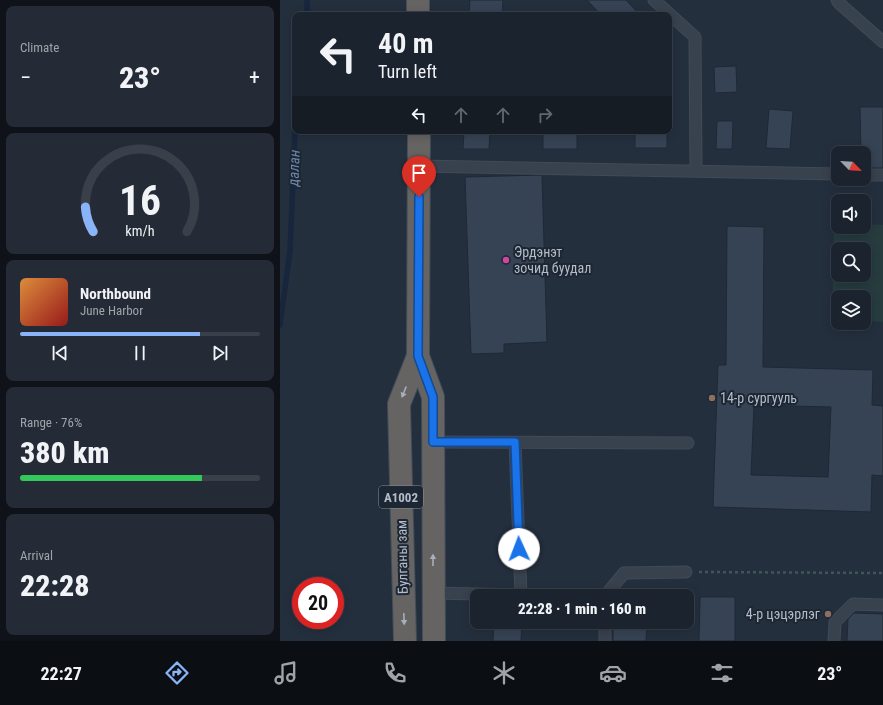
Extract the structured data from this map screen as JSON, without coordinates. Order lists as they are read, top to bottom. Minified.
{"streets":{"highway":["A1002","Булганы зам"]},"water":["далан"],"places":["Эрдэнэт зочид буудал","14-р сургууль","4-р цэцэрлэг"],"north":"bottom right","page":{"tile":["Climate",["Range · 76%","380 km"],["Arrival","22:28"]],"turn":["40 m","Turn left"],"heat":["−","23°","+"],"song":["Northbound","June Harbor"],"limit":"20","trip":"22:28 · 1 min · 160 m","tabs":["22:27","23°"],"gauge":["16","km/h"]}}
